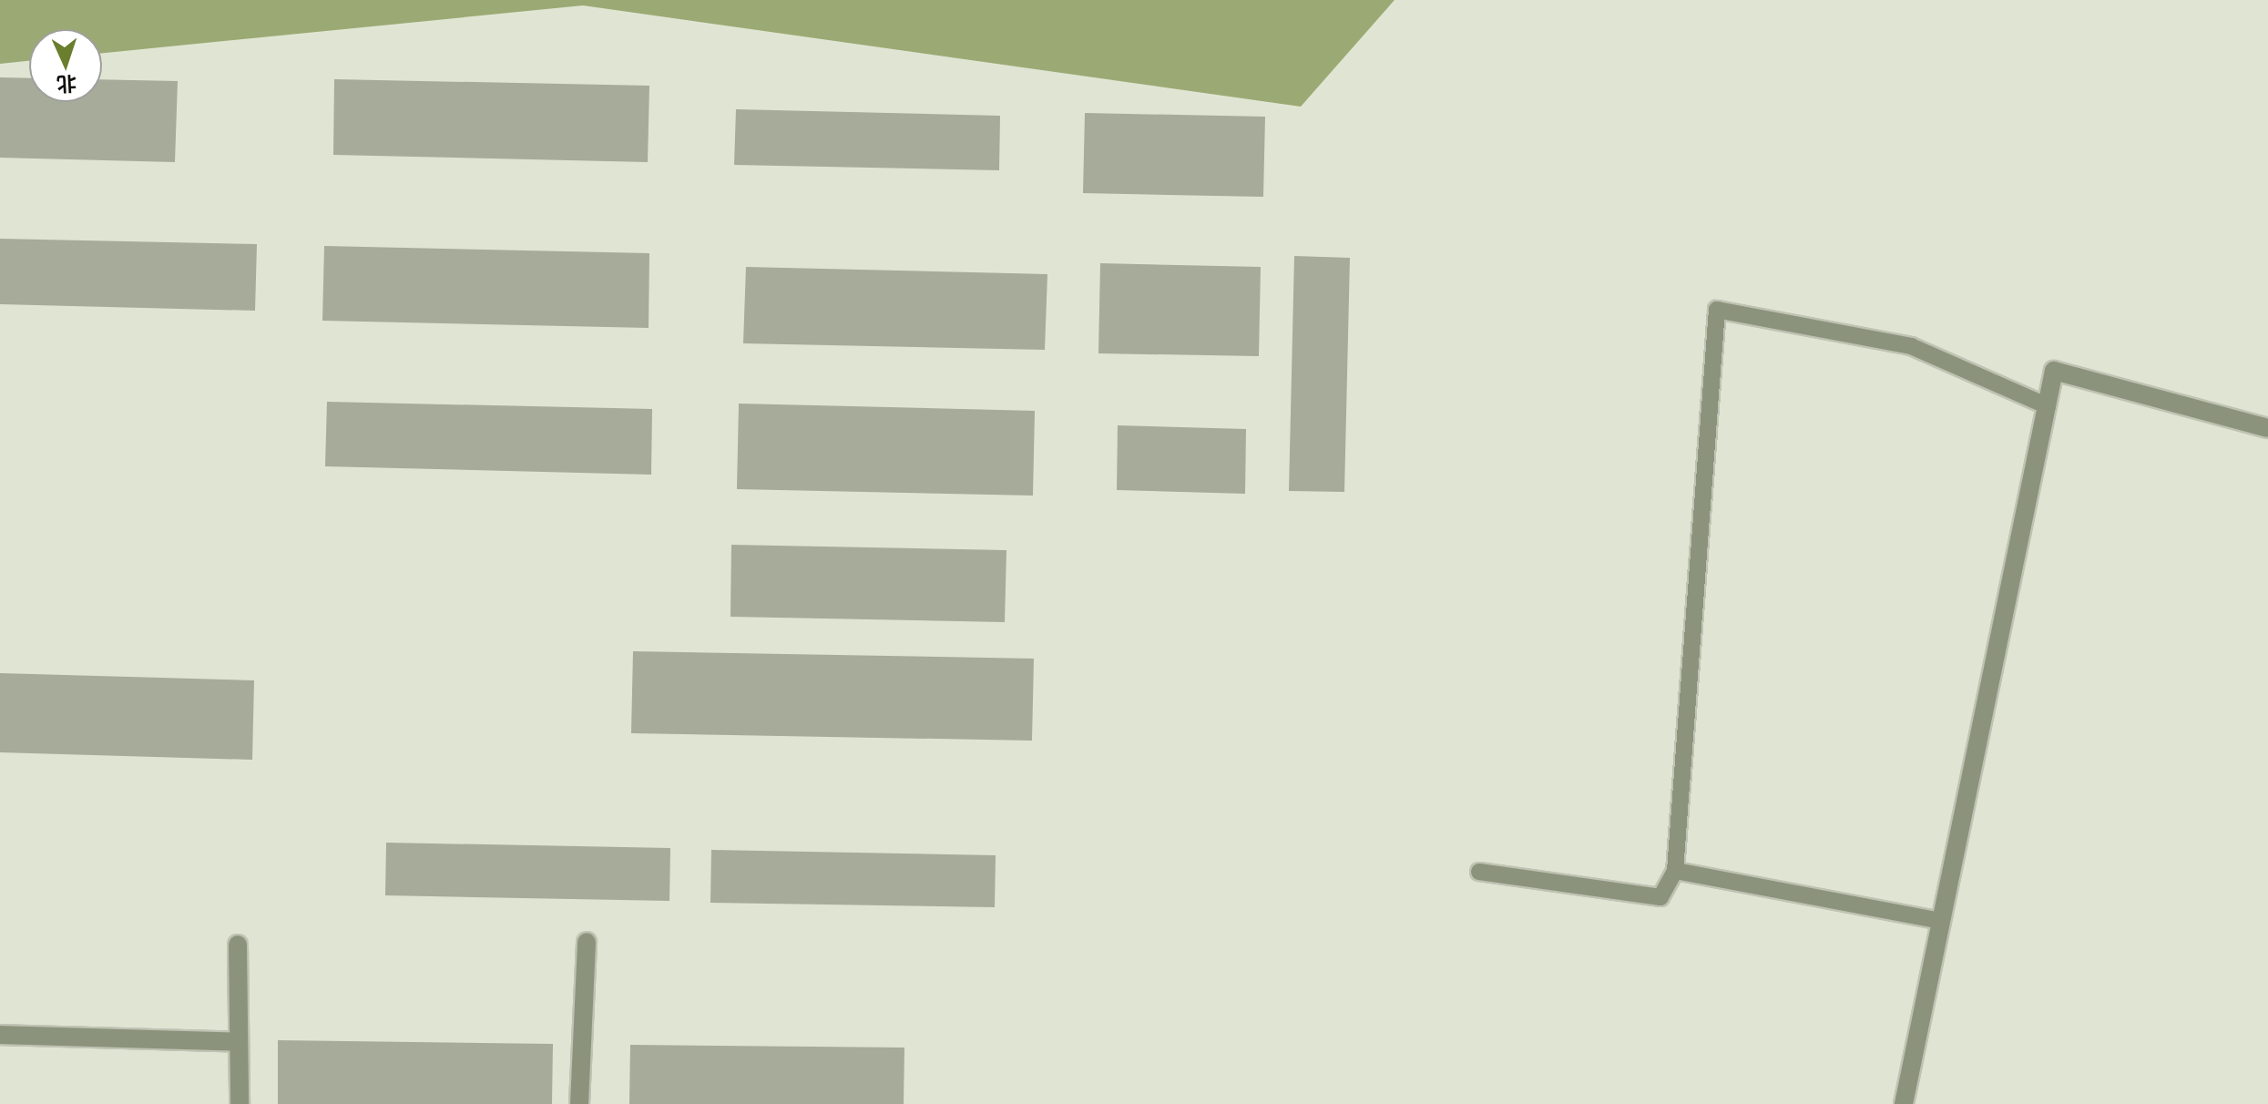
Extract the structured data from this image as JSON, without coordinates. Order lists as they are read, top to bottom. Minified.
{"north":"bottom"}
